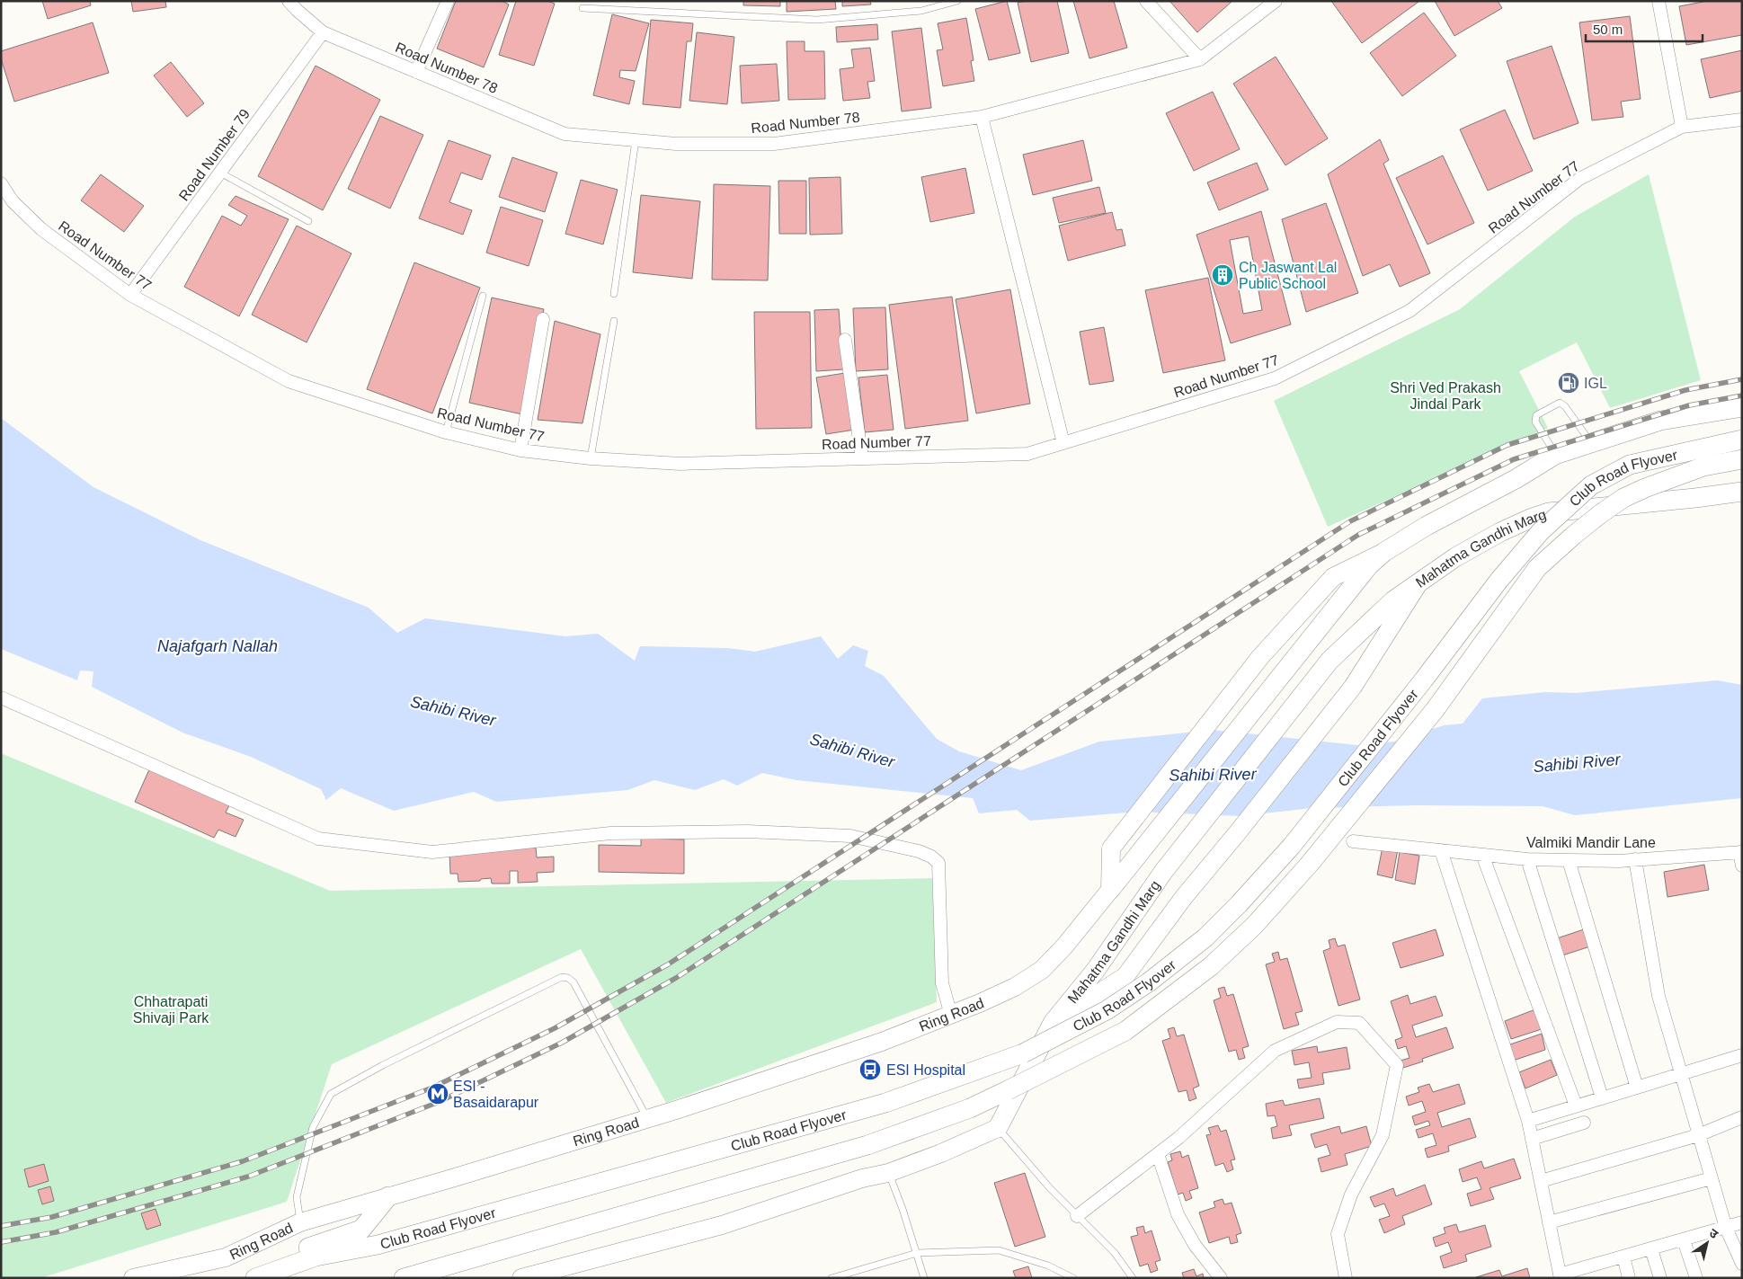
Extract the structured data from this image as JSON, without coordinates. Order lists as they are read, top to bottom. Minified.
{"streets":{"main road":["Club Road Flyover","Mahatma Gandhi Marg","Ring Road"],"street":["Road Number 78","Road Number 79","Road Number 77","Valmiki Mandir Lane"]},"crossings":[["Road Number 78","Road Number 79"],["Road Number 79","Road Number 77"]],"water":["Najafgarh Nallah","Sahibi River"],"parks":["Shri Ved Prakash Jindal Park","Chhatrapati Shivaji Park"],"places":{"building":["Ch Jaswant Lal Public School"],"fuel station":["IGL"],"bus stop":["ESI Hospital"],"metro station":["ESI - Basaidarapur"]},"scale_bar":"50 m","north":"top right"}
